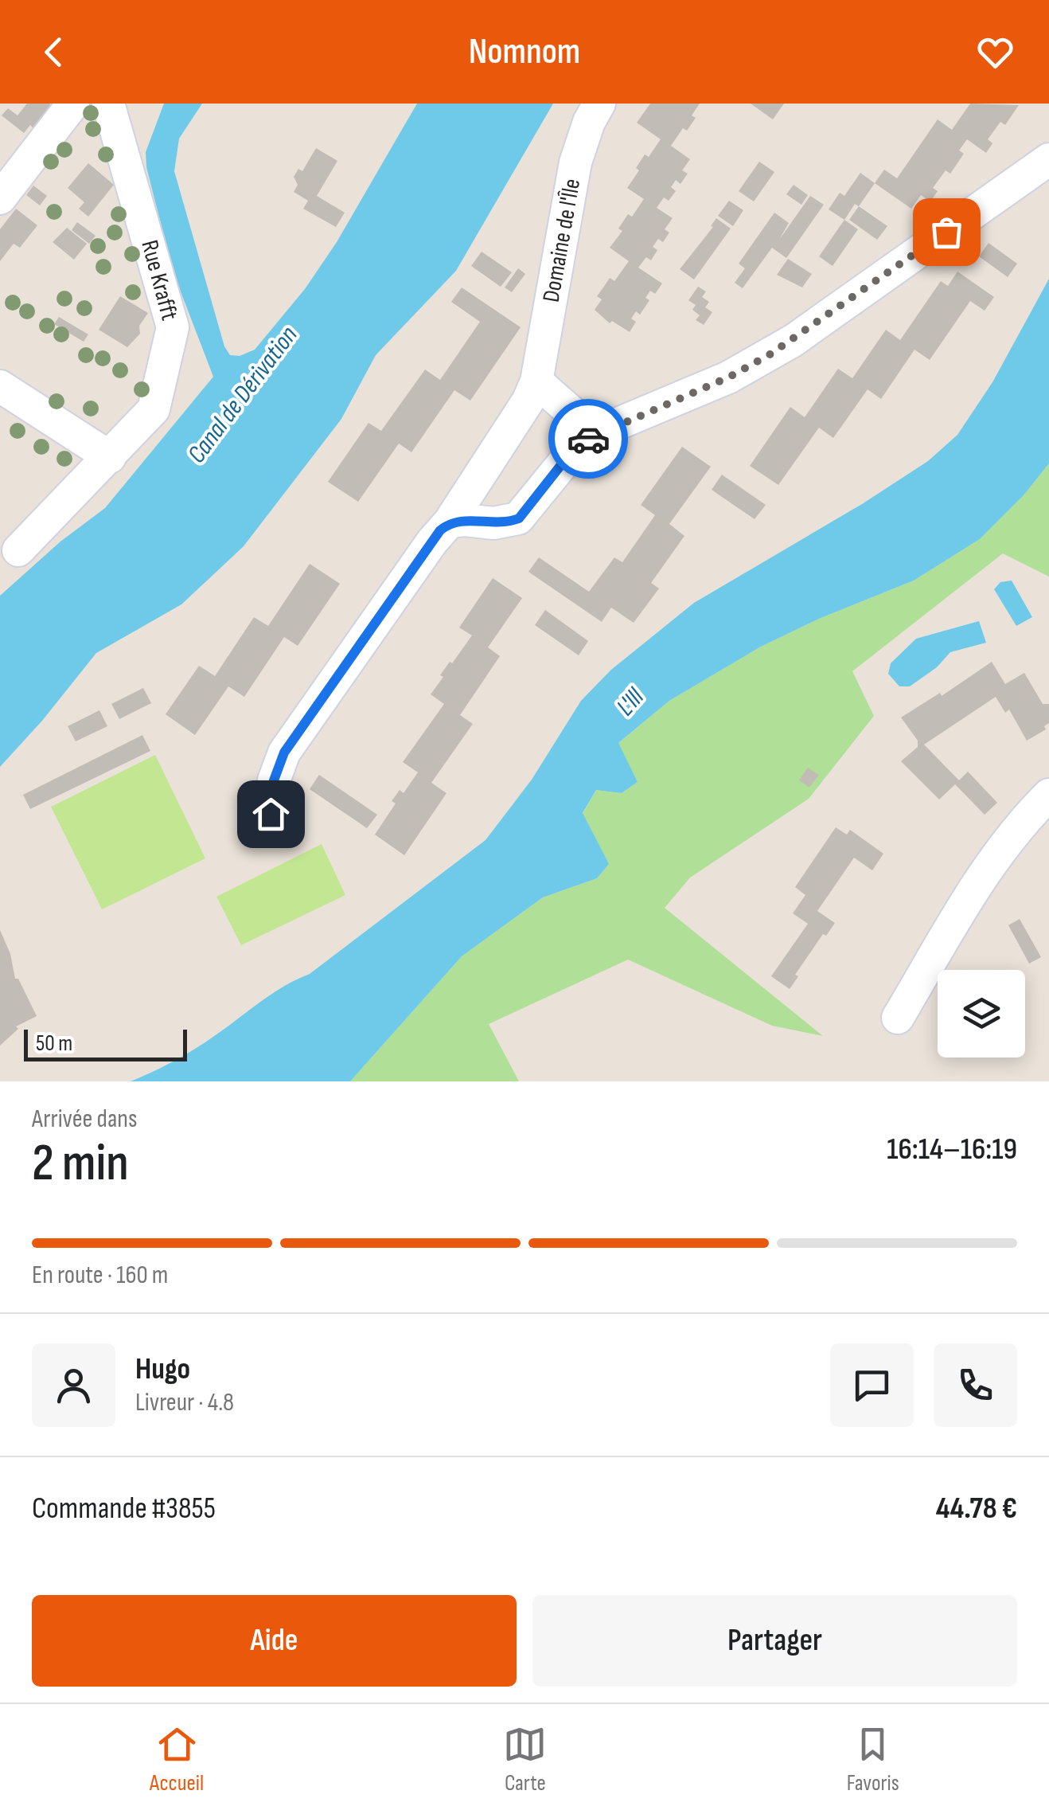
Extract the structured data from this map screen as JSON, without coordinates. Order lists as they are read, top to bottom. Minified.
{"streets":{"street":["Domaine de l'Île","Rue Krafft"]},"water":["Canal de Dérivation","L'Ill"],"scale_bar":"50 m","page":{"header":"Nomnom","scale":"50 m","heading":["2 min","Arrivée dans","16:14–16:19"],"panel":["Hugo","Livreur · 4.8","Commande #3855","44.78 €"],"bar":"En route · 160 m","buttons":["Aide","Partager"],"tabs":["Accueil","Carte","Favoris"]}}
